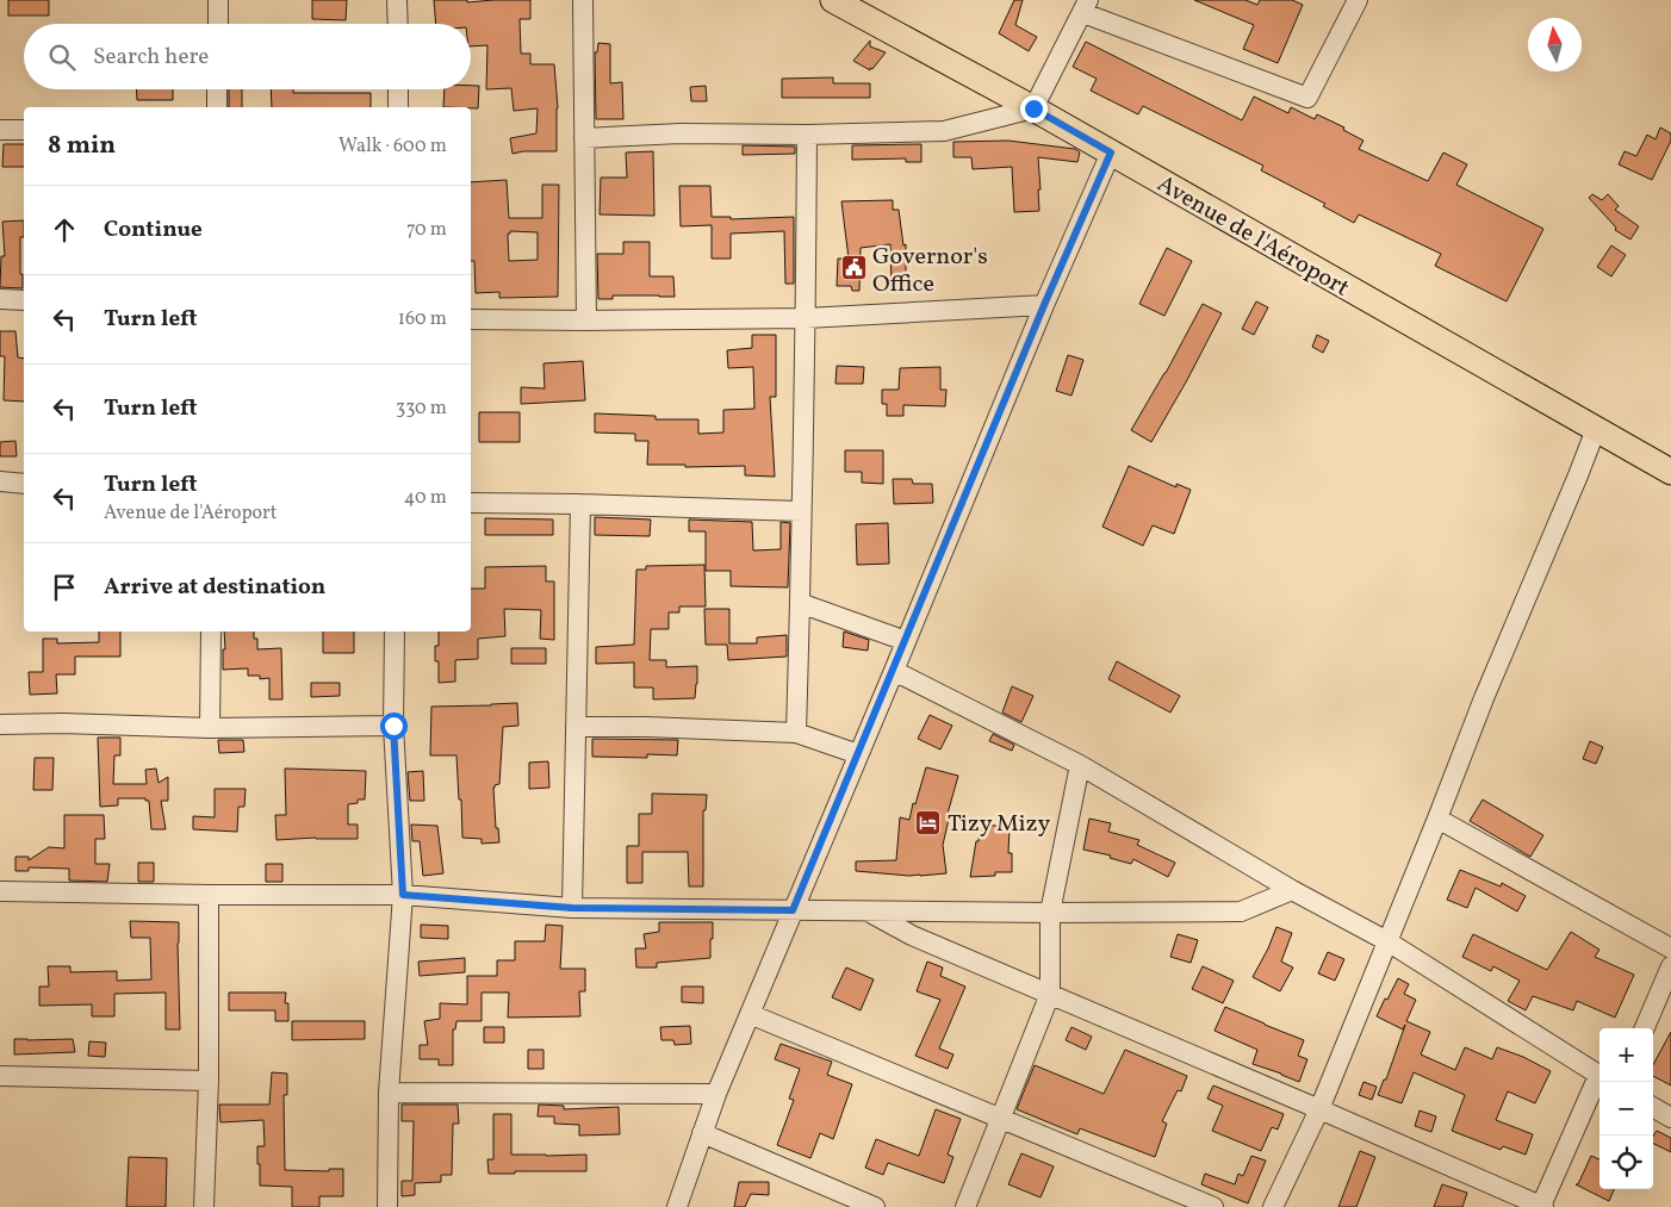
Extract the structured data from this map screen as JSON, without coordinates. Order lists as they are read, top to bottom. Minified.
{"streets":{"main road":["Avenue de l'Aéroport"]},"places":{"public building":["Governor's Office"],"hotel":["Tizy Mizy"]},"north":"top","page":{"search":"Search here","heading":["8 min","Walk · 600 m"],"list":[["Continue","70 m"],["Turn left","160 m"],["Turn left","330 m"],["Turn left","Avenue de l'Aéroport","40 m"],"Arrive at destination"],"map_buttons":["+","−"]}}
